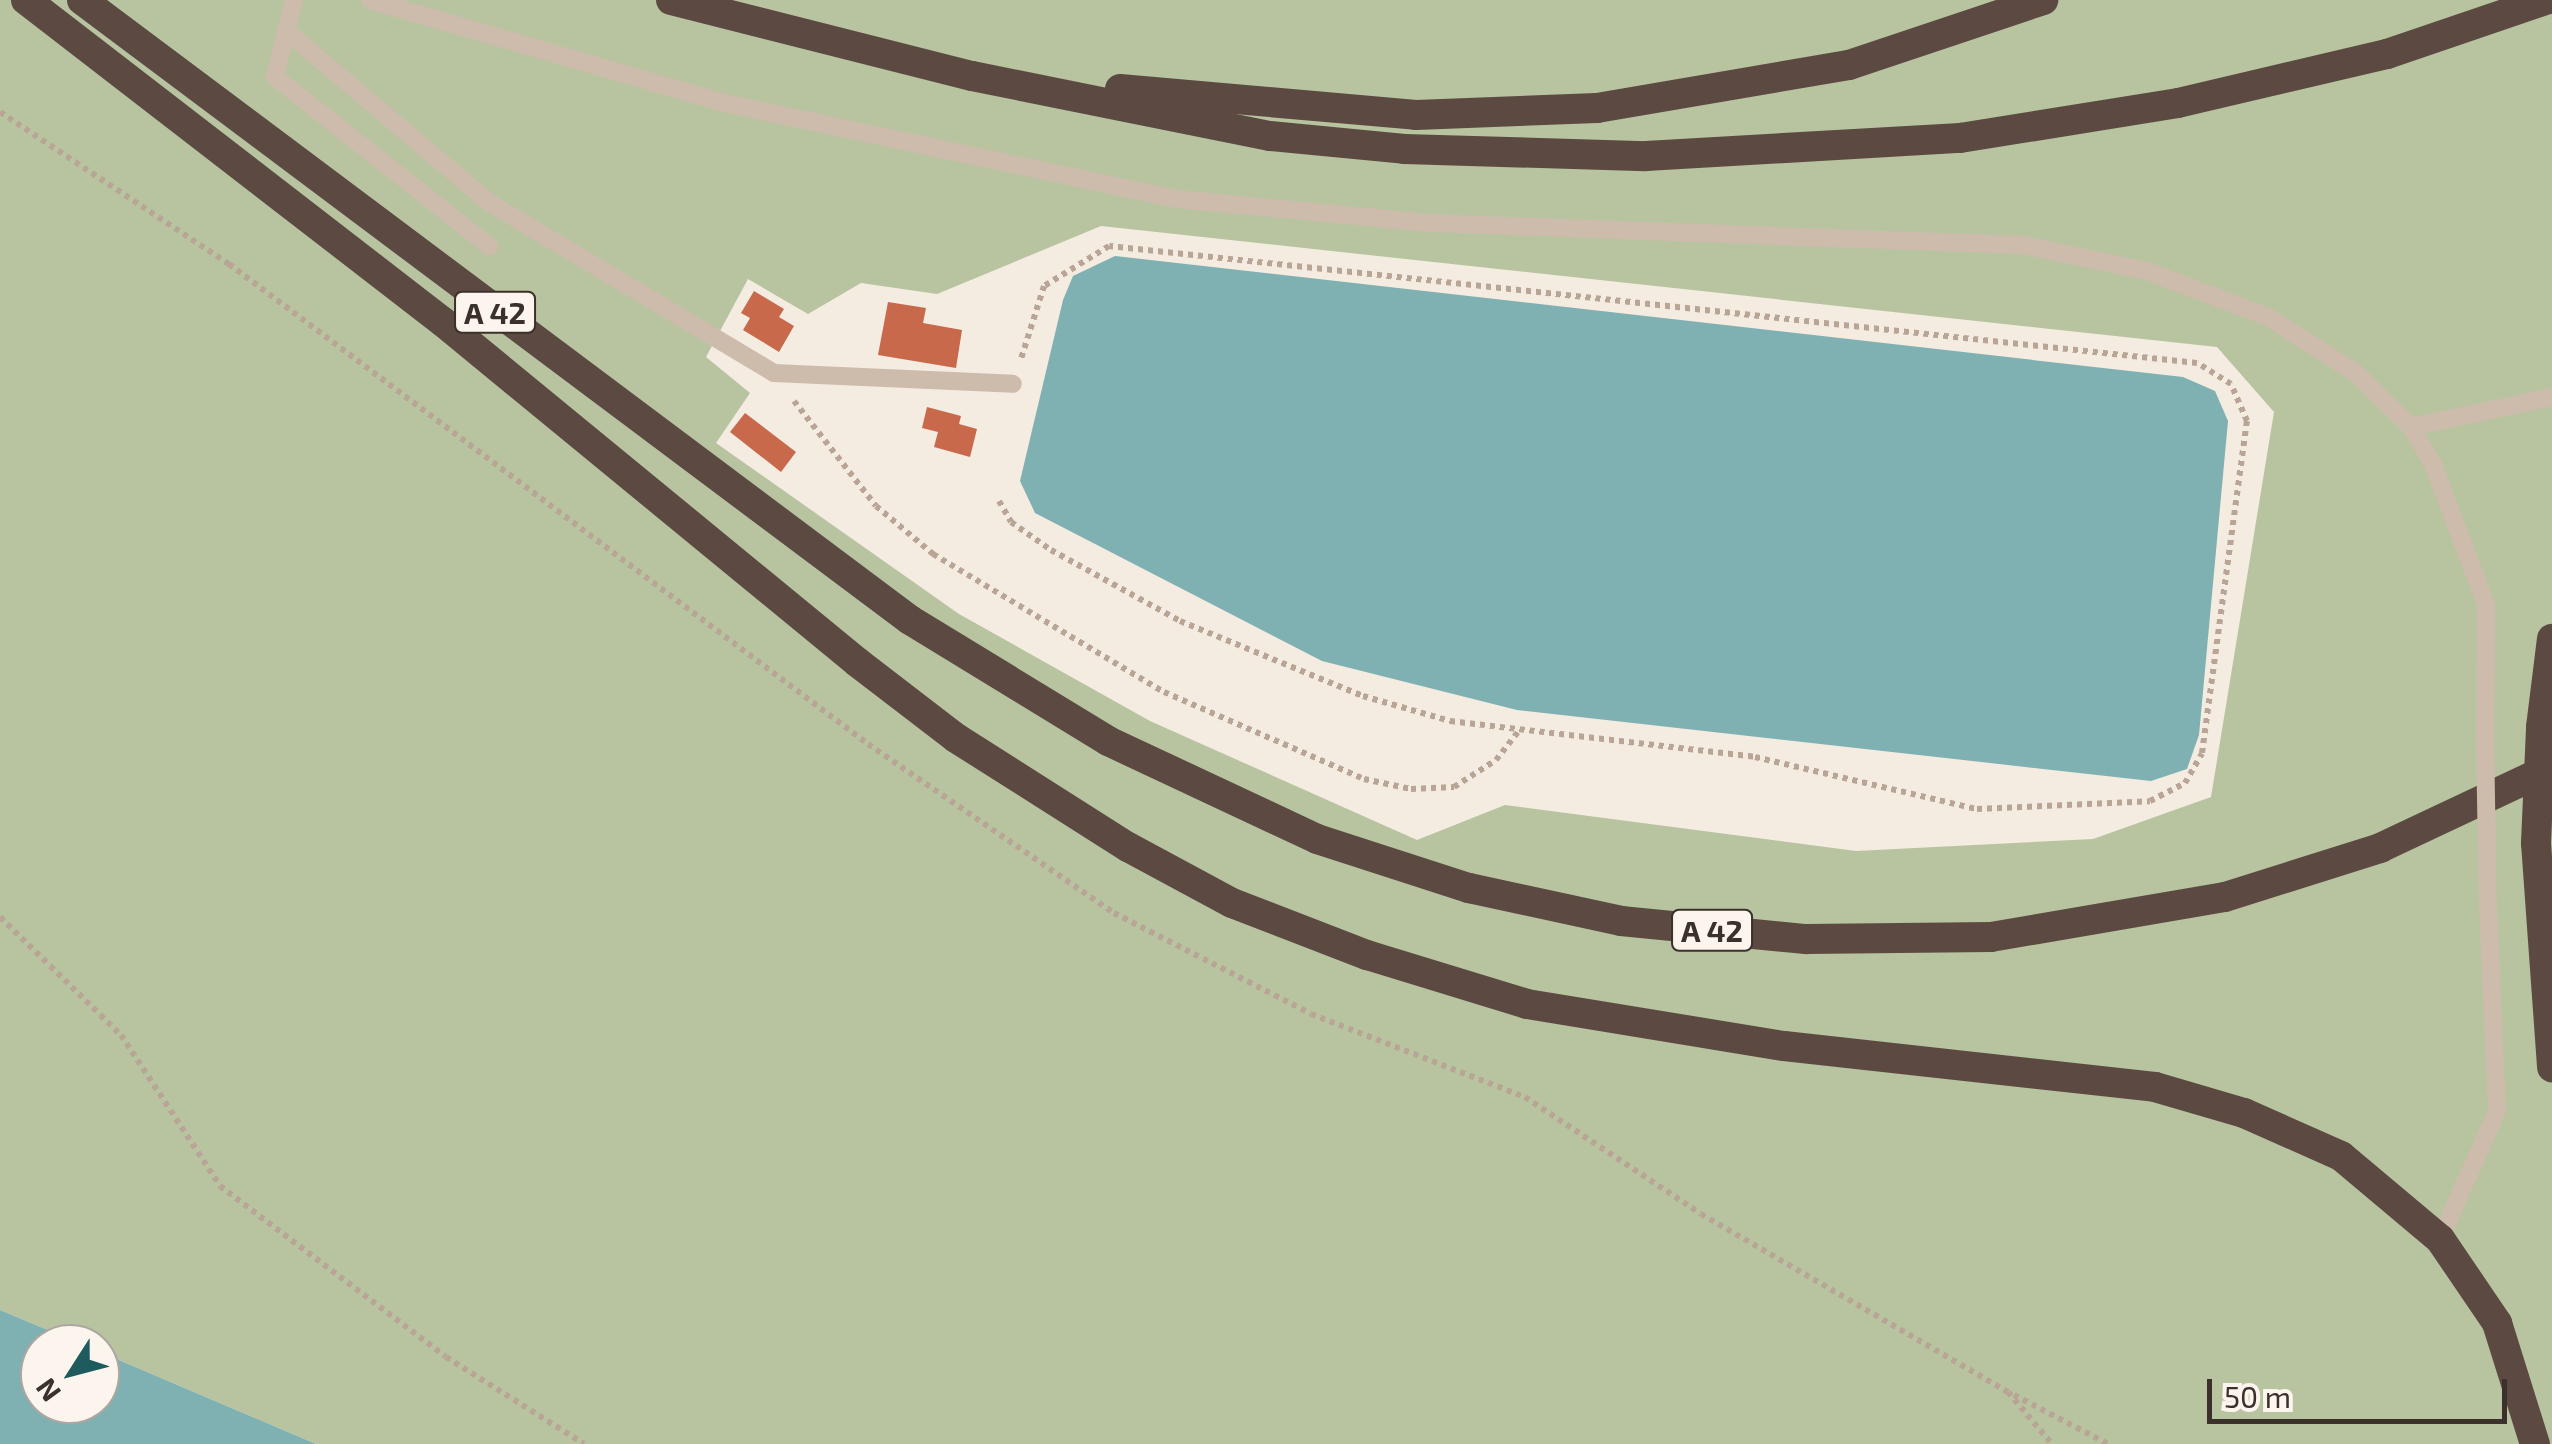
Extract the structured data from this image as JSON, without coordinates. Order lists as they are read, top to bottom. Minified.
{"streets":{"highway":["A 42"]},"scale_bar":"50 m","north":"bottom left"}
